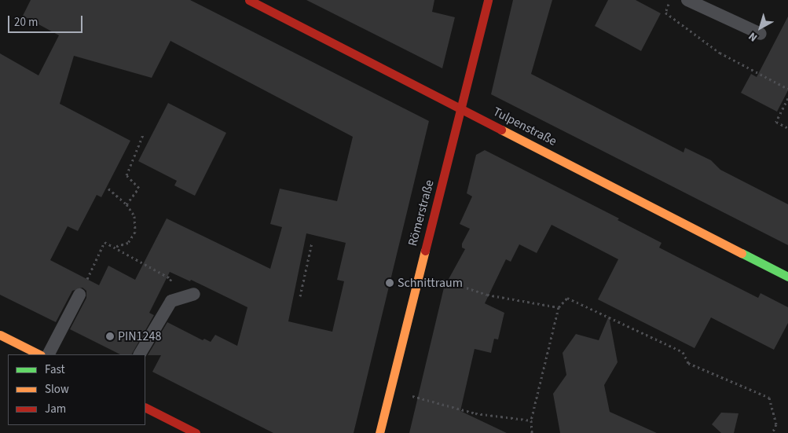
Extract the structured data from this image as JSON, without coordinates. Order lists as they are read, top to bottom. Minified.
{"streets":{"street":["Tulpenstraße","Römerstraße"]},"crossings":[["Tulpenstraße","Römerstraße"]],"places":["Schnittraum","PIN1248"],"legend":["Fast","Slow","Jam"],"scale_bar":"20 m","north":"bottom left"}
